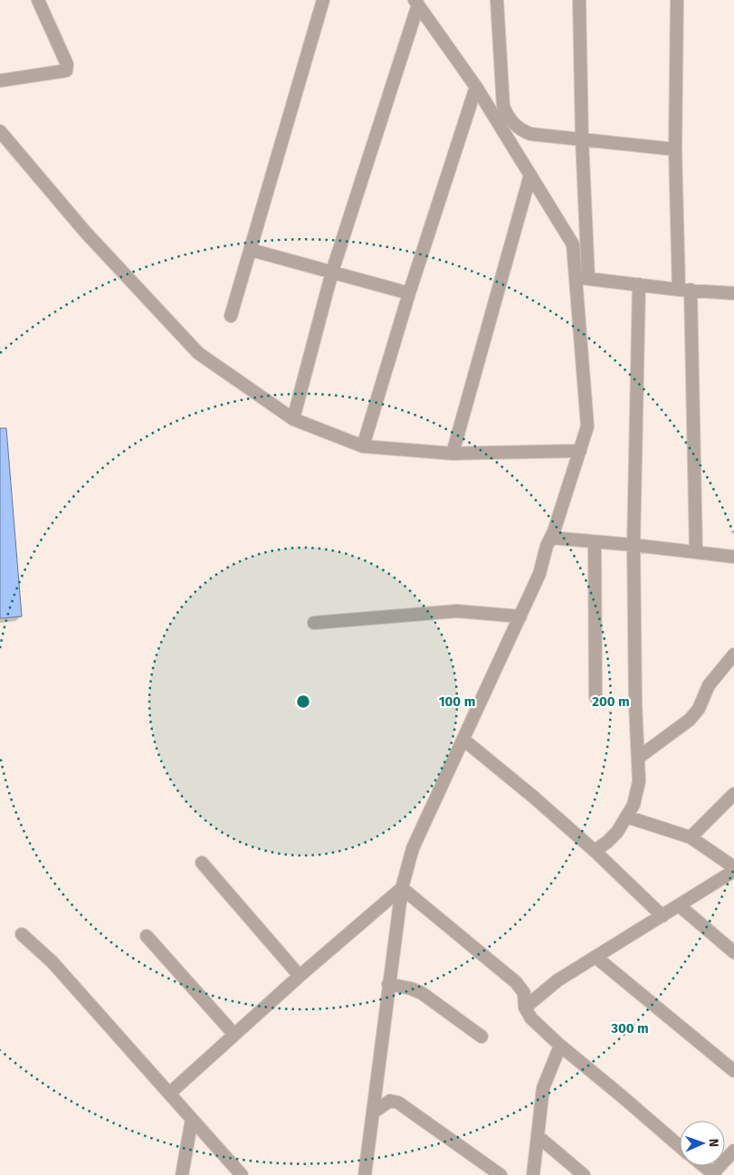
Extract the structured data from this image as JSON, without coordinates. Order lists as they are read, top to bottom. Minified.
{"north":"right","rings":["100 m","200 m","300 m"]}
